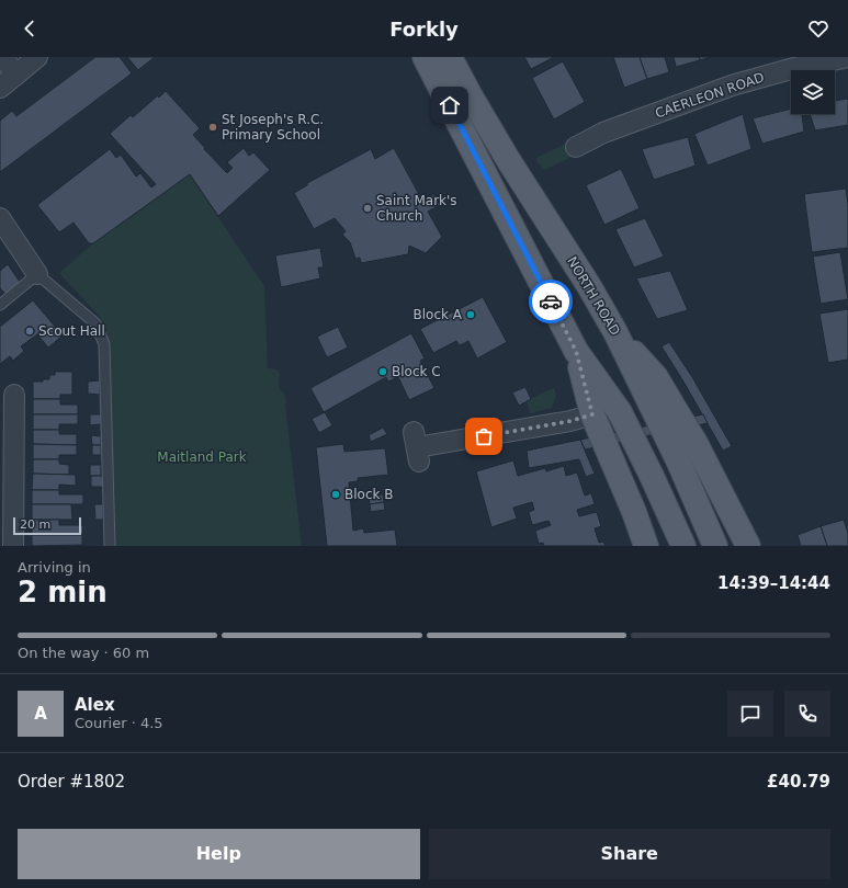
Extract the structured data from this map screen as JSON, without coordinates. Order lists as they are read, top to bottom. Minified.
{"streets":{"main road":["NORTH ROAD"],"street":["CAERLEON ROAD"]},"parks":["Maitland Park"],"places":["St Joseph's R.C. Primary School","Saint Mark's Church","Block A","Scout Hall","Block C","Block B"],"scale_bar":"20 m","page":{"header":"Forkly","scale":"20 m","heading":["2 min","Arriving in","14:39–14:44"],"panel":["Alex","Courier · 4.5","Order #1802","£40.79"],"bar":"On the way · 60 m","round":"A","buttons":["Help","Share"]}}
